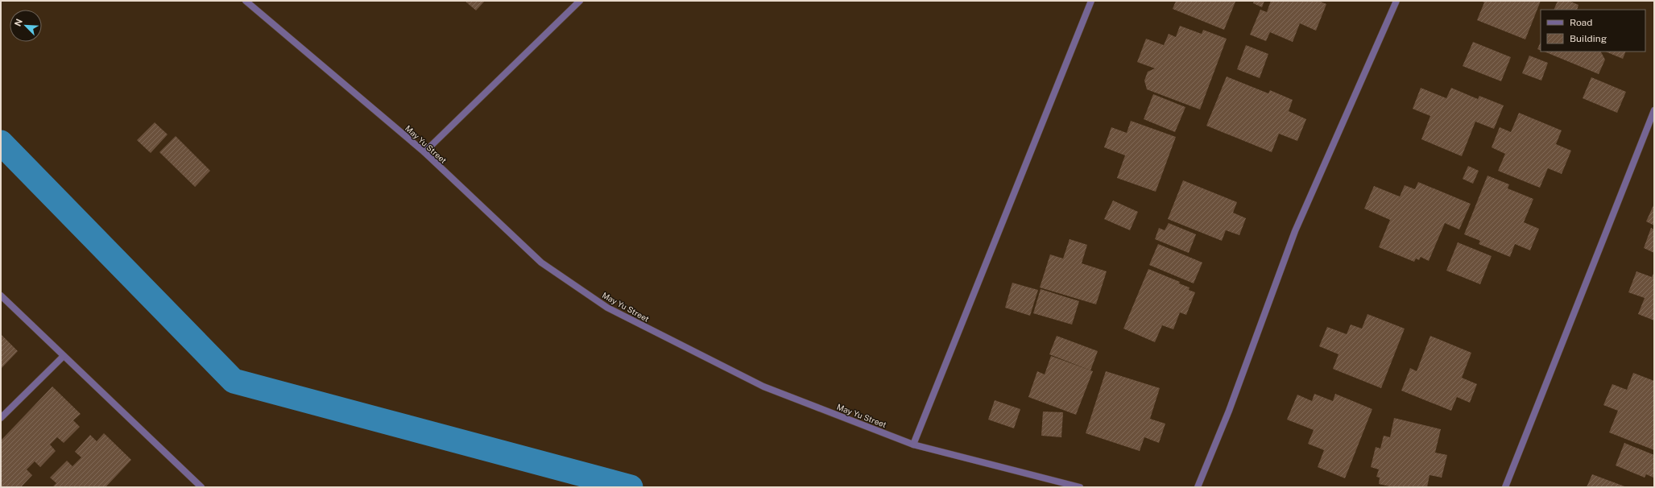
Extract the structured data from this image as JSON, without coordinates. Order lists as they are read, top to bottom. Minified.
{"streets":{"street":["May Yu Street"]},"legend":["Road","Building"],"north":"top left"}
